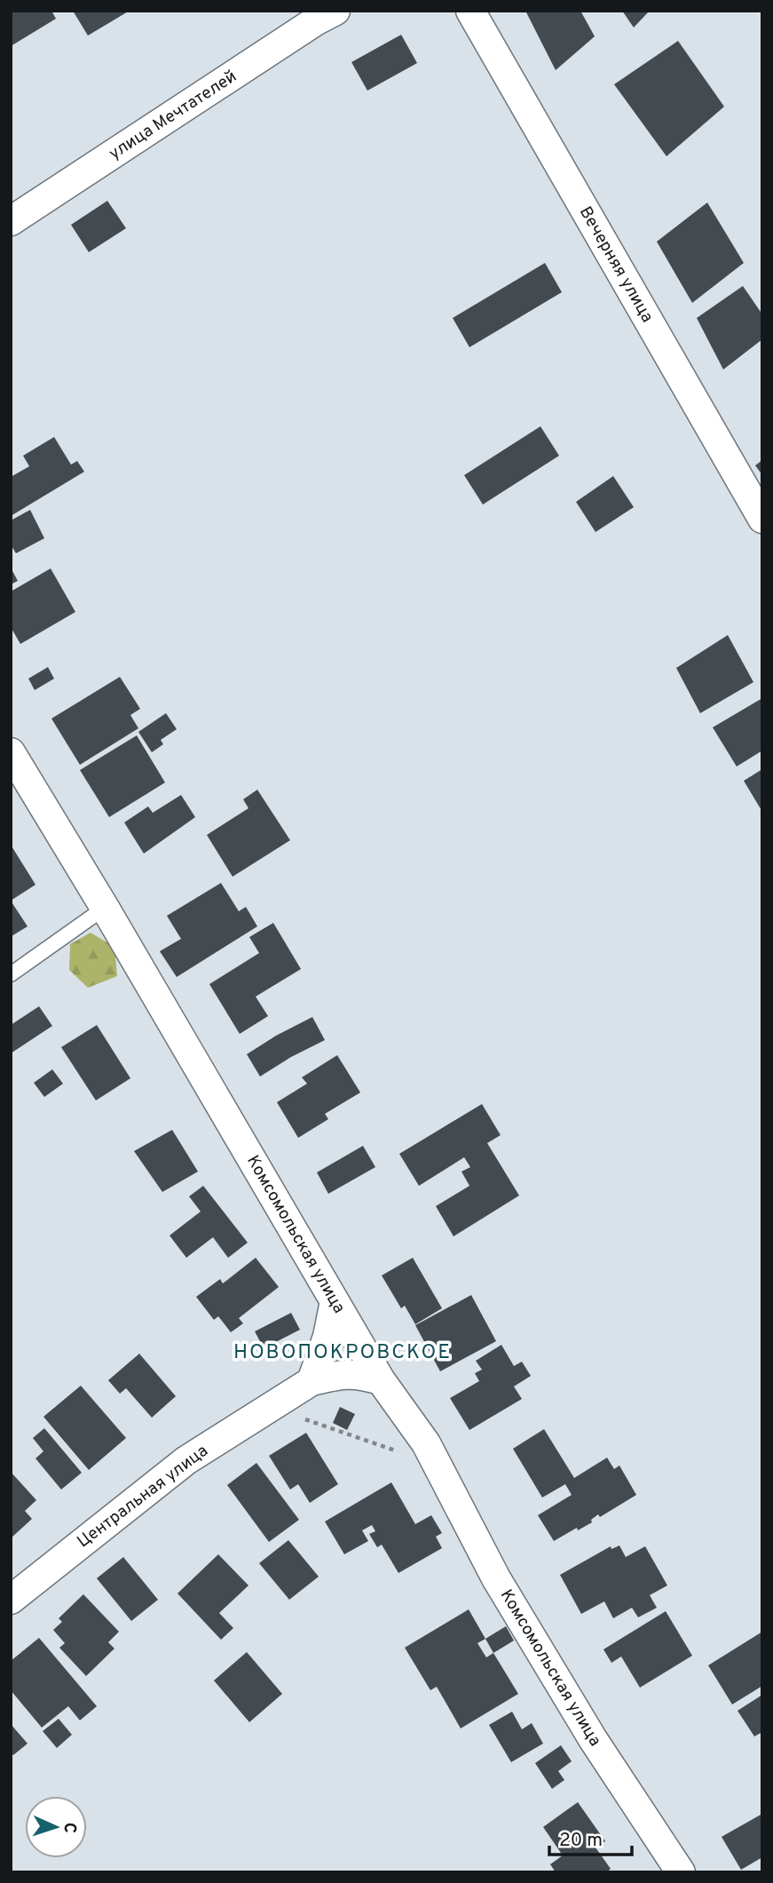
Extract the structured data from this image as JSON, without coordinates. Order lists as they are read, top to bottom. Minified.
{"streets":{"street":["улица Мечтателей","Вечерняя улица","Комсомольская улица","Центральная улица"]},"crossings":[["Комсомольская улица","Центральная улица"]],"districts":["НОВОПОКРОВСКОЕ"],"scale_bar":"20 m","north":"right"}
